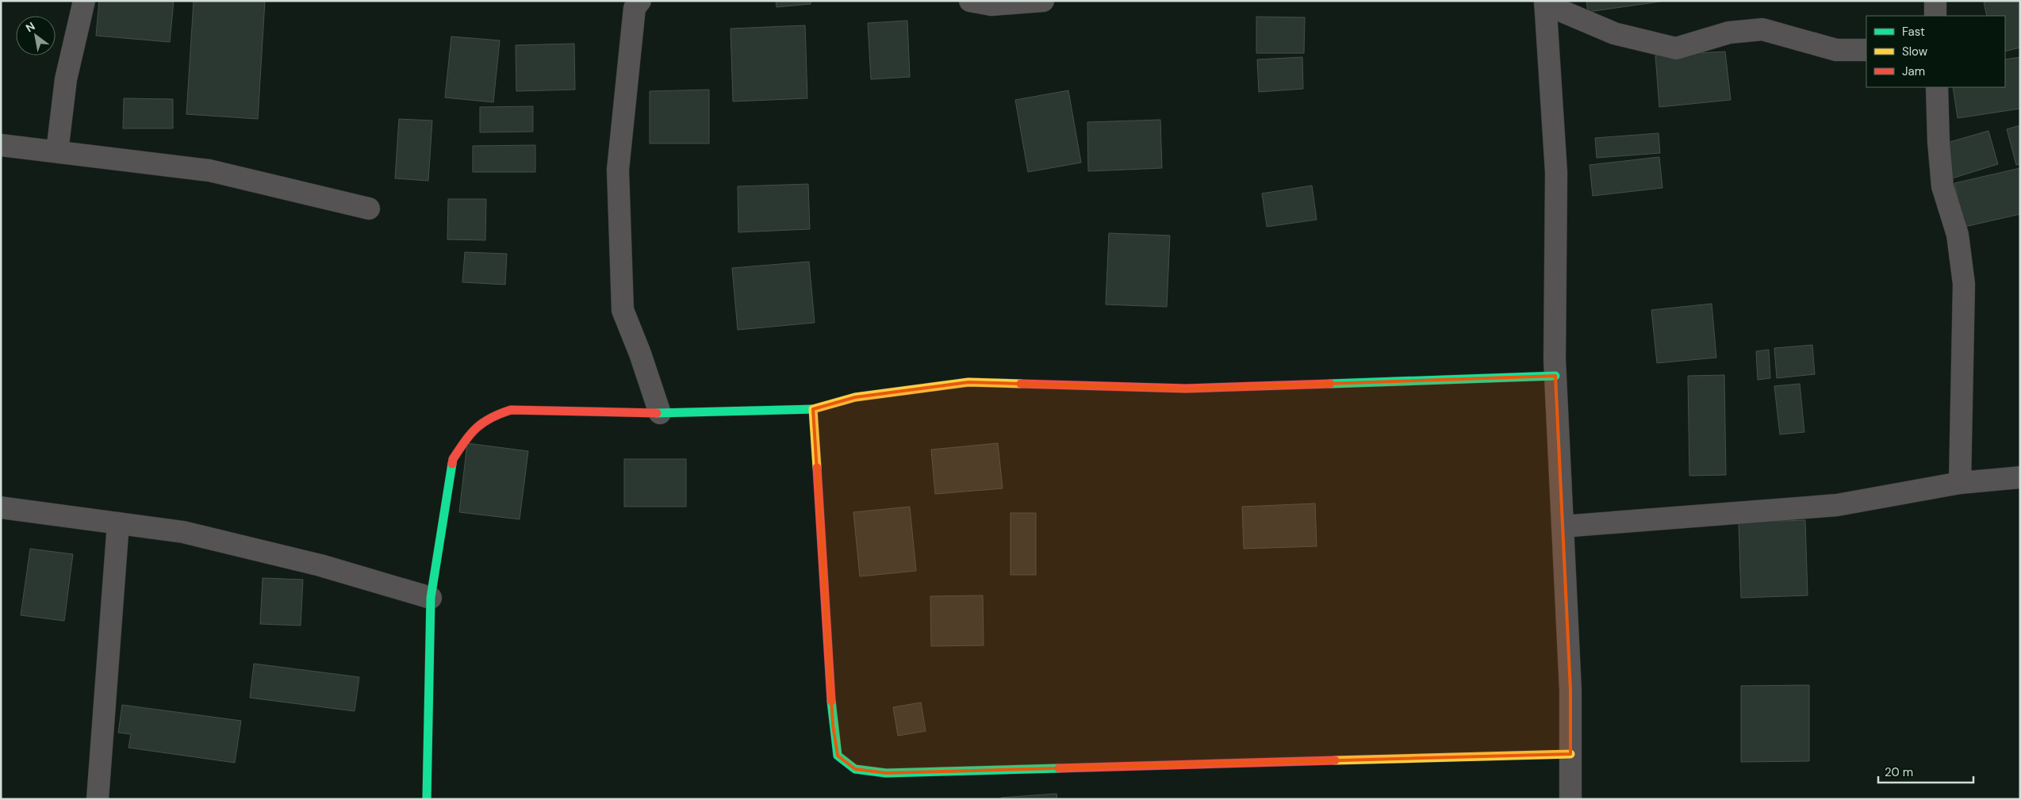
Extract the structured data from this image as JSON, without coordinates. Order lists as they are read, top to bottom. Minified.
{"legend":["Fast","Slow","Jam"],"scale_bar":"20 m","north":"top left"}
